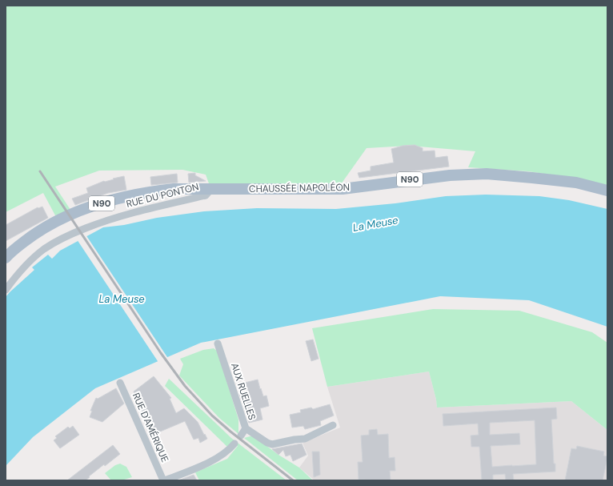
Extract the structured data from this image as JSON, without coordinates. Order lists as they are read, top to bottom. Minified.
{"streets":{"main road":["N90","CHAUSSÉE NAPOLÉON"],"street":["RUE DU PONTON","AUX RUELLES","RUE D'AMÉRIQUE"]},"crossings":[["CHAUSSÉE NAPOLÉON","RUE DU PONTON"]],"water":["La Meuse"]}
